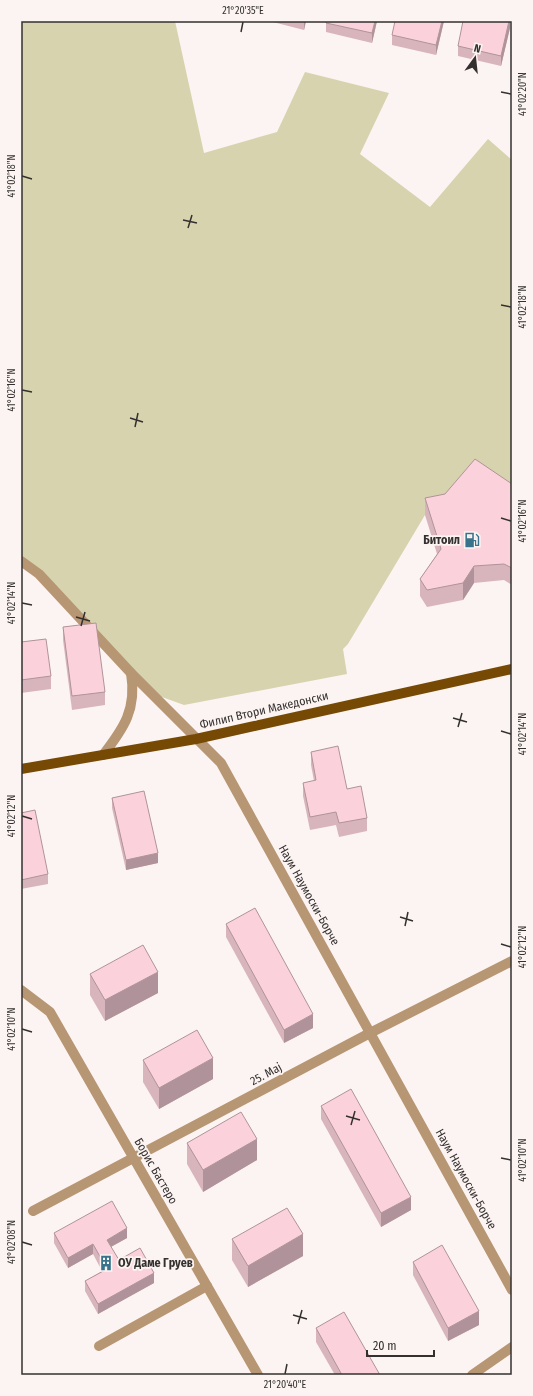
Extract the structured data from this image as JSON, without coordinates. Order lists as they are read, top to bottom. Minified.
{"streets":{"main road":["Филип Втори Македонски"],"street":["Наум Наумоски-Борче","25. Мај","Борис Бастеро"]},"crossings":[["Филип Втори Македонски","Наум Наумоски-Борче"],["Наум Наумоски-Борче","25. Мај"],["25. Мај","Борис Бастеро"]],"places":{"fuel station":["Битоил"],"building":["ОУ Даме Груев"]},"scale_bar":"20 m","north":"top","coordinates":["21°20'35\"E","41°02'20\"N","41°02'18\"N","41°02'16\"N","41°02'14\"N","41°02'12\"N","41°02'10\"N","41°02'08\"N","21°20'40\"E"]}
